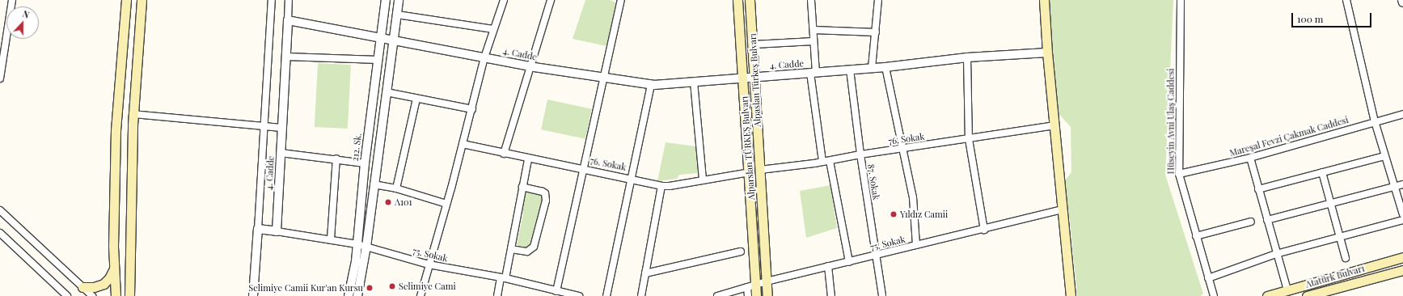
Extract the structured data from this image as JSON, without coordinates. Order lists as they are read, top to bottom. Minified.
{"streets":{"main road":["Alpaslan Türkeş Bulvarı","Alparslan TÜRKEŞ Bulvarı","Atatürk Bulvarı"],"street":["4. Cadde","Hüseyin Avni Ulaş Caddesi","Mareşal Fevzi Çakmak Caddesi","76. Sokak","212. Sk.","87. Sokak","75. Sokak"]},"crossings":[["4. Cadde","Alpaslan Türkeş Bulvarı"],["4. Cadde","212. Sk."],["4. Cadde","Alparslan TÜRKEŞ Bulvarı"],["4. Cadde","87. Sokak"],["4. Cadde","75. Sokak"],["Alpaslan Türkeş Bulvarı","76. Sokak"],["Alpaslan Türkeş Bulvarı","75. Sokak"],["Hüseyin Avni Ulaş Caddesi","Mareşal Fevzi Çakmak Caddesi"],["76. Sokak","Alparslan TÜRKEŞ Bulvarı"],["76. Sokak","87. Sokak"],["212. Sk.","75. Sokak"],["Alparslan TÜRKEŞ Bulvarı","75. Sokak"],["87. Sokak","75. Sokak"]],"places":["A101","Yıldız Camii","Selimiye Cami","Selimiye Camii Kur'an Kursu"],"scale_bar":"100 m","north":"top"}
